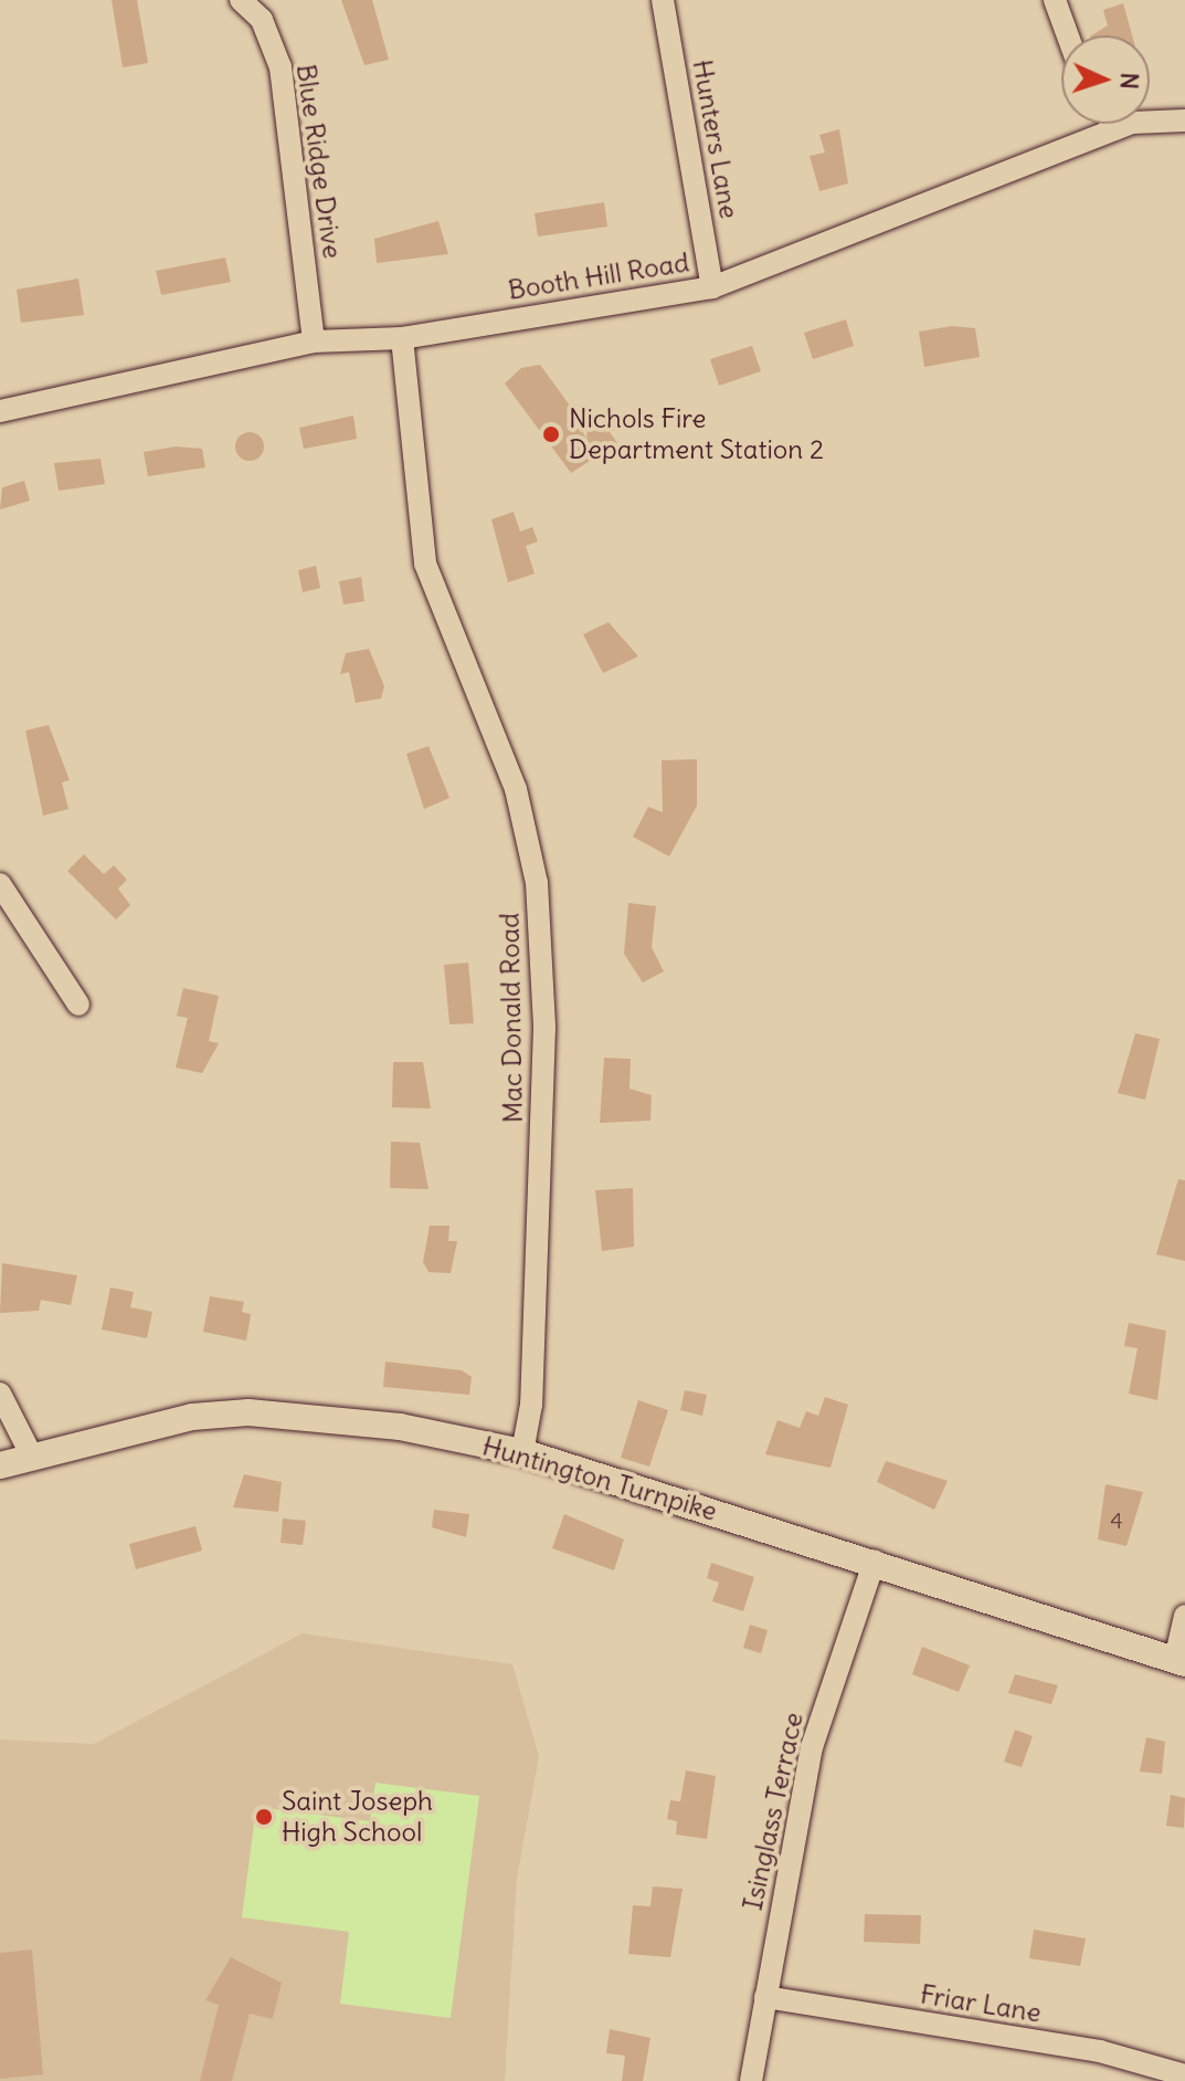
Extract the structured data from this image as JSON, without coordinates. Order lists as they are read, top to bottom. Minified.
{"streets":{"main road":["Huntington Turnpike"],"street":["Hunters Lane","Blue Ridge Drive","Booth Hill Road","Mac Donald Road","Isinglass Terrace","Friar Lane"]},"crossings":[["Hunters Lane","Booth Hill Road"],["Blue Ridge Drive","Booth Hill Road"],["Booth Hill Road","Mac Donald Road"],["Mac Donald Road","Huntington Turnpike"],["Huntington Turnpike","Isinglass Terrace"],["Isinglass Terrace","Friar Lane"]],"places":["Nichols Fire Department Station 2","Saint Joseph High School"],"house_numbers":["4"],"north":"right"}
